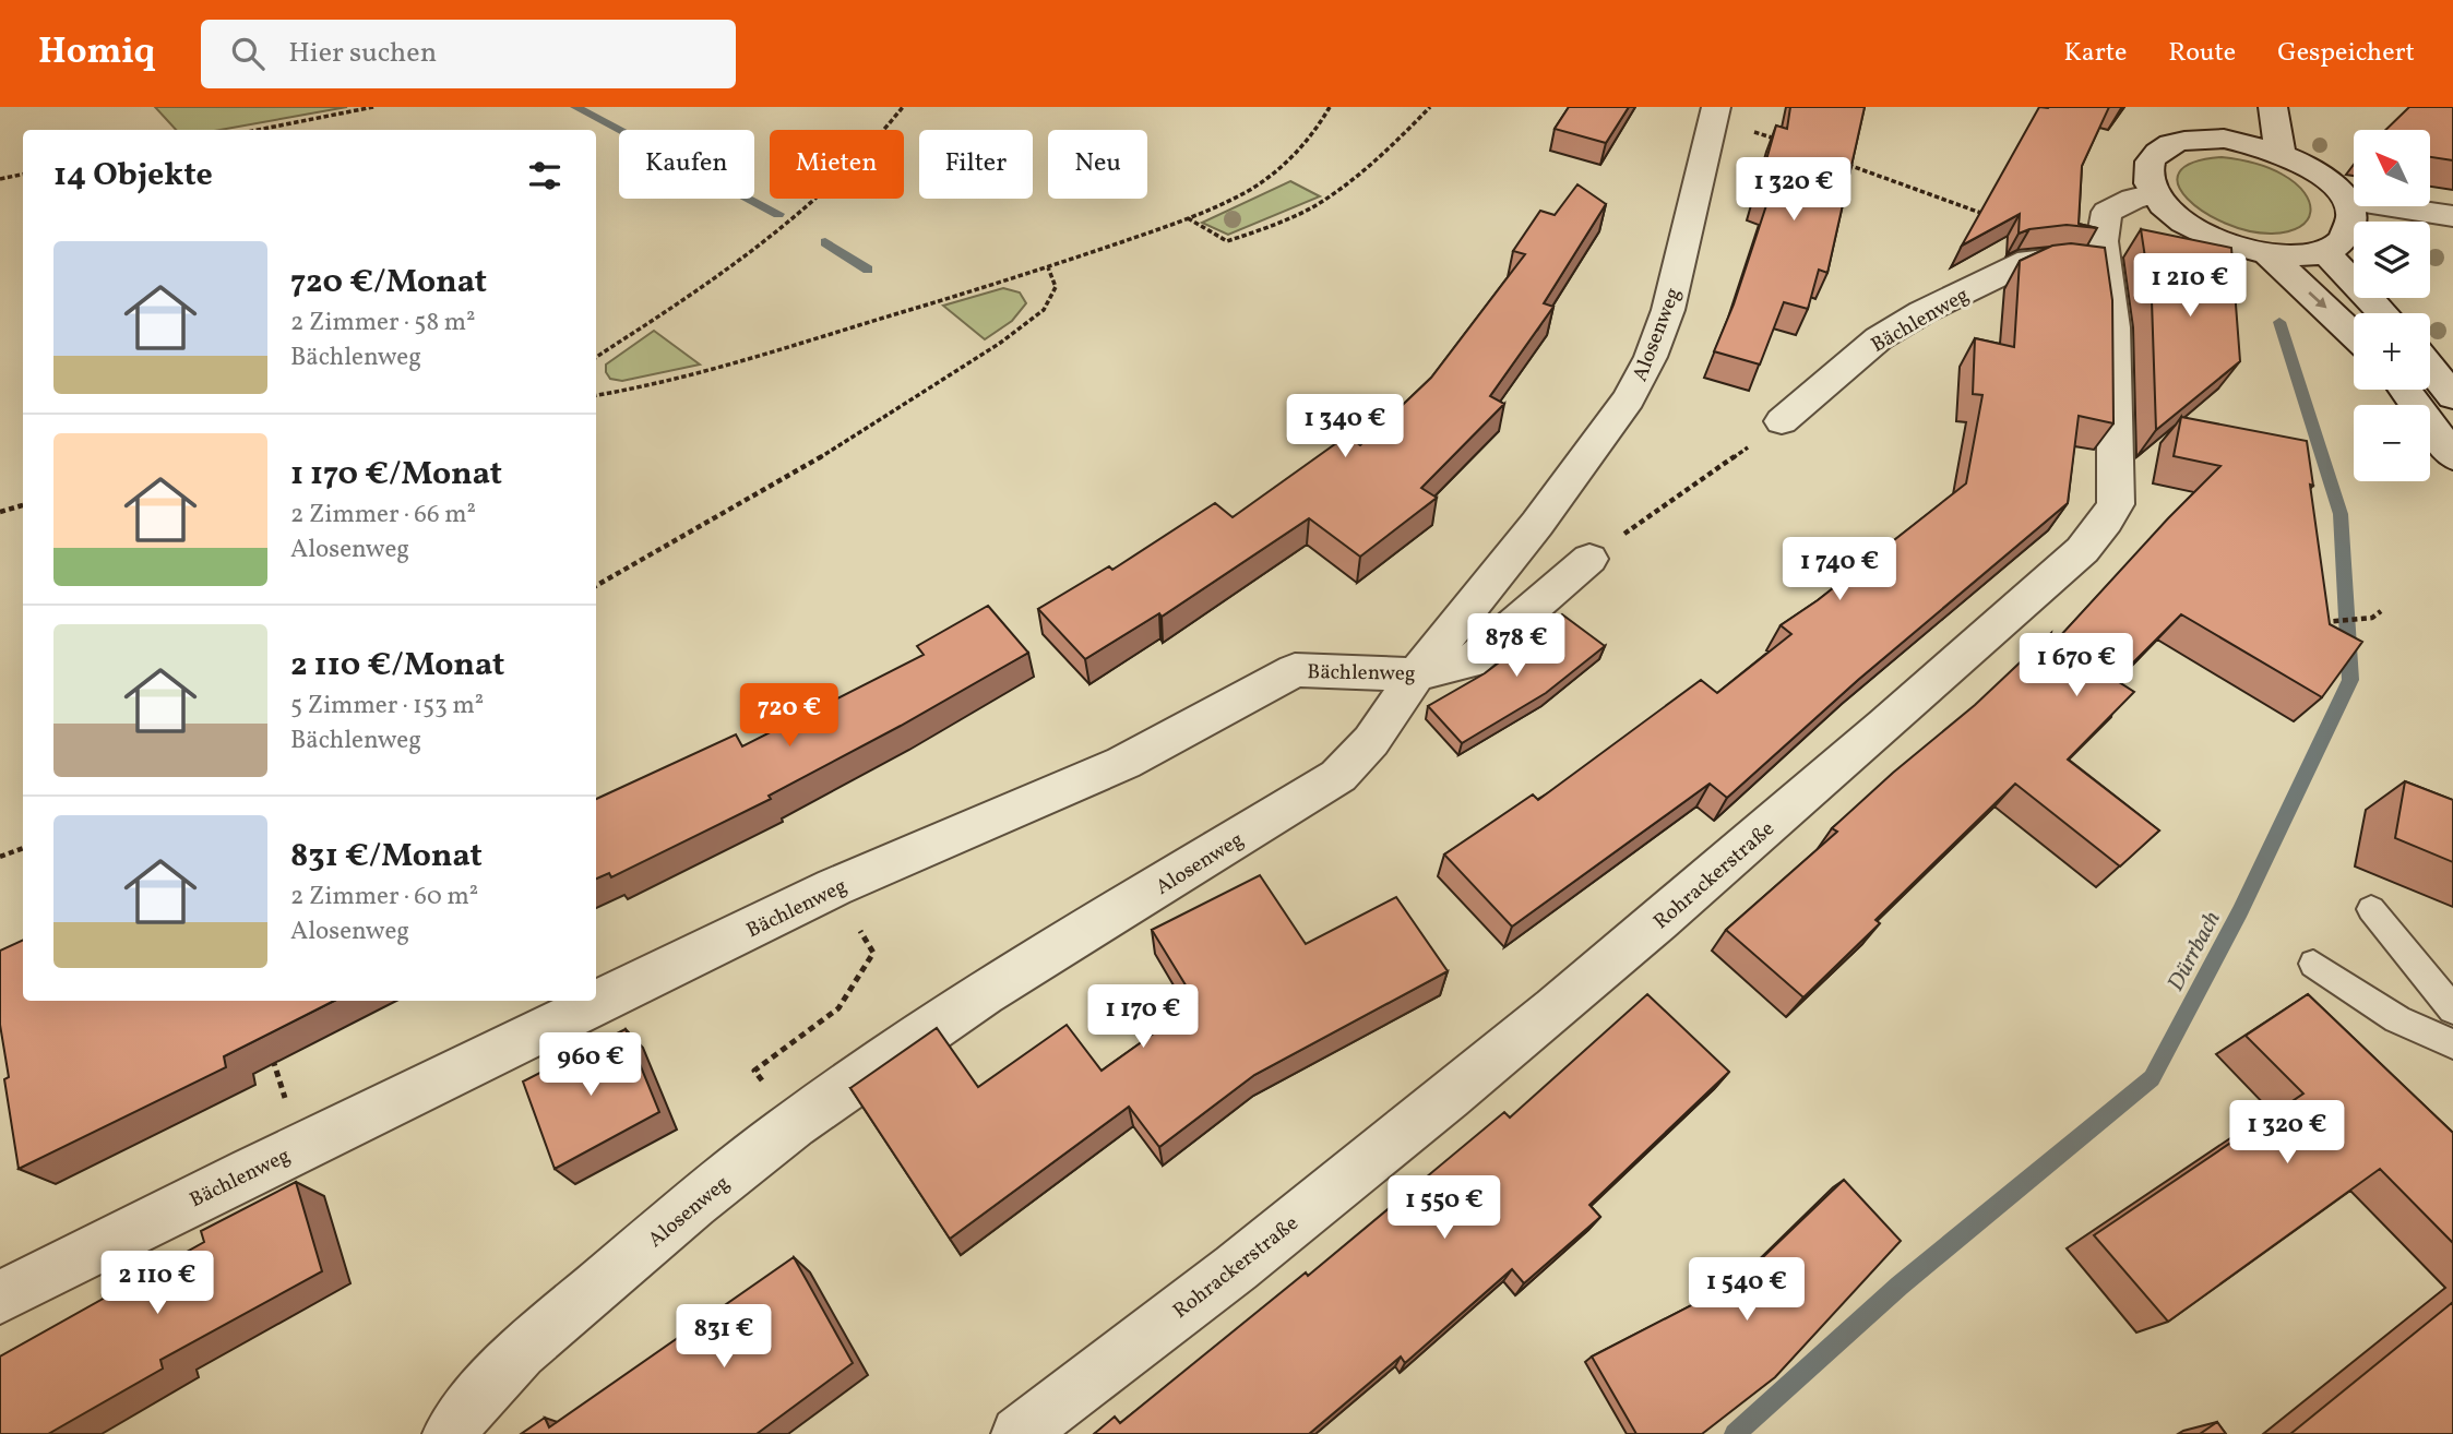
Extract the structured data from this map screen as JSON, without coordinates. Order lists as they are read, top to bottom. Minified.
{"streets":{"street":["Bächlenweg","Alosenweg","Rohrackerstraße"]},"crossings":[["Bächlenweg","Alosenweg"],["Bächlenweg","Rohrackerstraße"]],"water":["Dürrbach"],"north":"top left","page":{"header":"Homiq","search":"Hier suchen","nav":["Karte","Route","Gespeichert"],"map_buttons":["+","−"],"chip":["Kaufen","Mieten","Filter","Neu"],"heading":"14 Objekte","price":["1 320 €","1 210 €","1 340 €","1 740 €","878 €","1 670 €","720 €","1 170 €","960 €","1 320 €","1 550 €","2 110 €","1 540 €","831 €"],"list":[{"name":"720 €/Monat","note":"2 Zimmer · 58 m² · Bächlenweg"},{"name":"1 170 €/Monat","note":"2 Zimmer · 66 m² · Alosenweg"},{"name":"2 110 €/Monat","note":"5 Zimmer · 153 m² · Bächlenweg"},{"name":"831 €/Monat","note":"2 Zimmer · 60 m² · Alosenweg"}]}}
